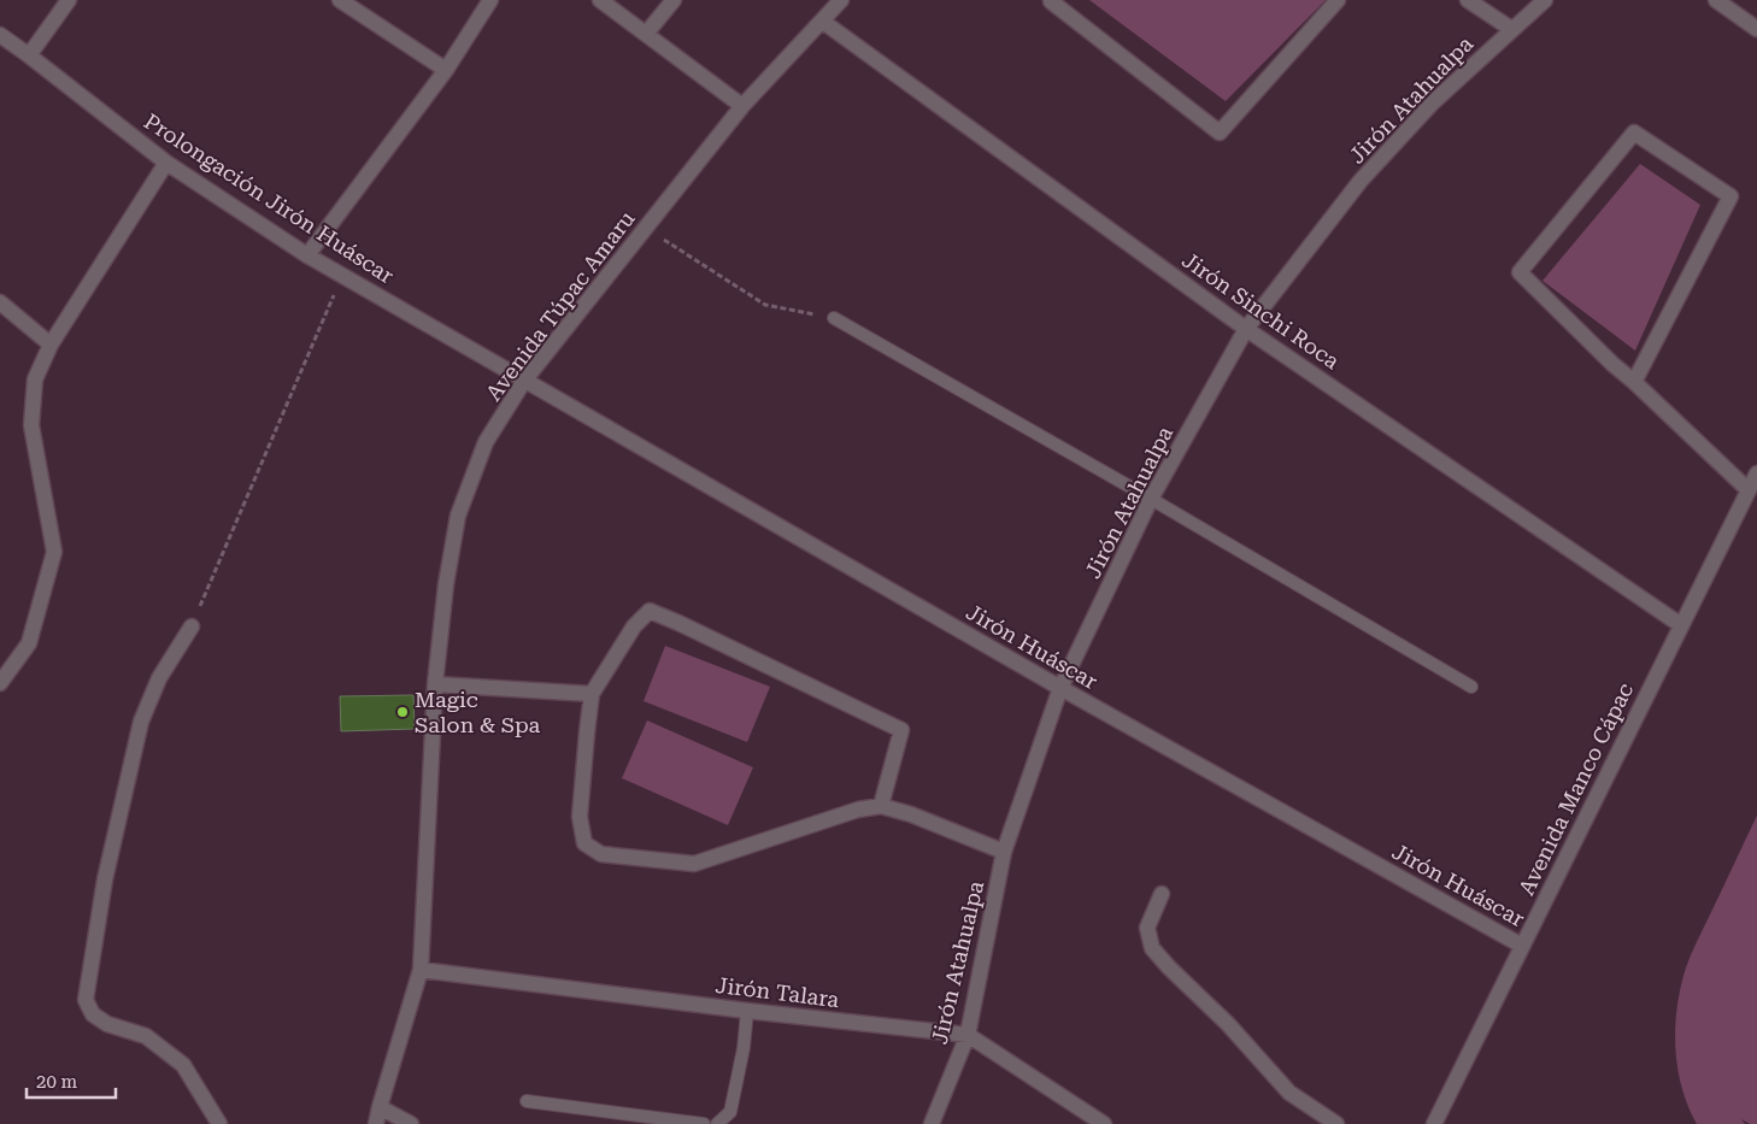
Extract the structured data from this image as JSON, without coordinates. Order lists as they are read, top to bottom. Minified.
{"streets":{"street":["Jirón Atahualpa","Prolongación Jirón Huáscar","Avenida Túpac Amaru","Jirón Sinchi Roca","Jirón Huáscar","Avenida Manco Cápac","Jirón Talara"]},"crossings":[["Jirón Atahualpa","Jirón Sinchi Roca"],["Jirón Atahualpa","Jirón Huáscar"],["Jirón Atahualpa","Jirón Talara"],["Prolongación Jirón Huáscar","Avenida Túpac Amaru"],["Prolongación Jirón Huáscar","Jirón Huáscar"],["Avenida Túpac Amaru","Jirón Sinchi Roca"],["Avenida Túpac Amaru","Jirón Huáscar"],["Avenida Túpac Amaru","Jirón Talara"],["Jirón Sinchi Roca","Avenida Manco Cápac"],["Jirón Huáscar","Avenida Manco Cápac"]],"places":["Magic Salon & Spa"],"scale_bar":"20 m"}
